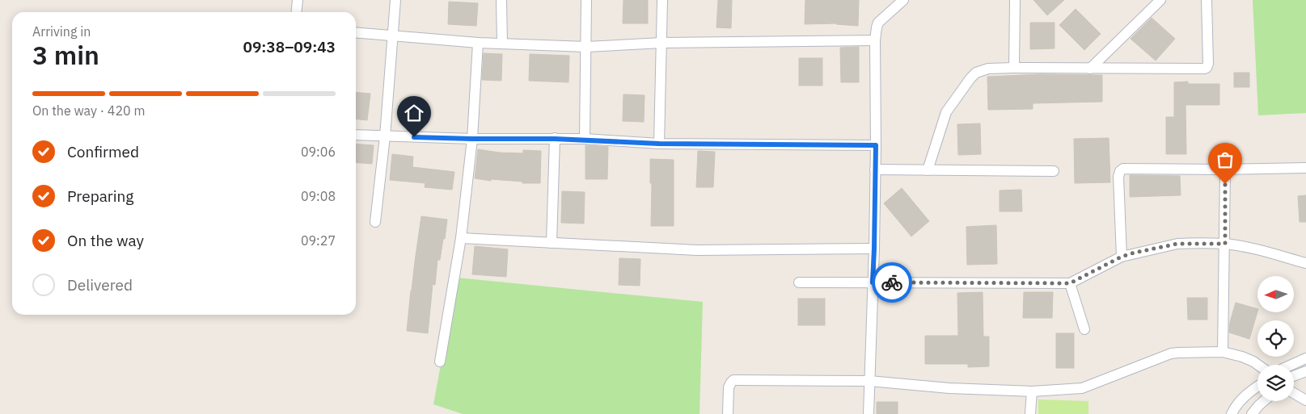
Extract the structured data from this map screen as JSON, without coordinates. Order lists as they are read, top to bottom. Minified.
{"north":"left","page":{"heading":["3 min","Arriving in","09:38–09:43"],"bar":"On the way · 420 m","list":[["Confirmed","09:06"],["Preparing","09:08"],["On the way","09:27"],"Delivered"]}}
